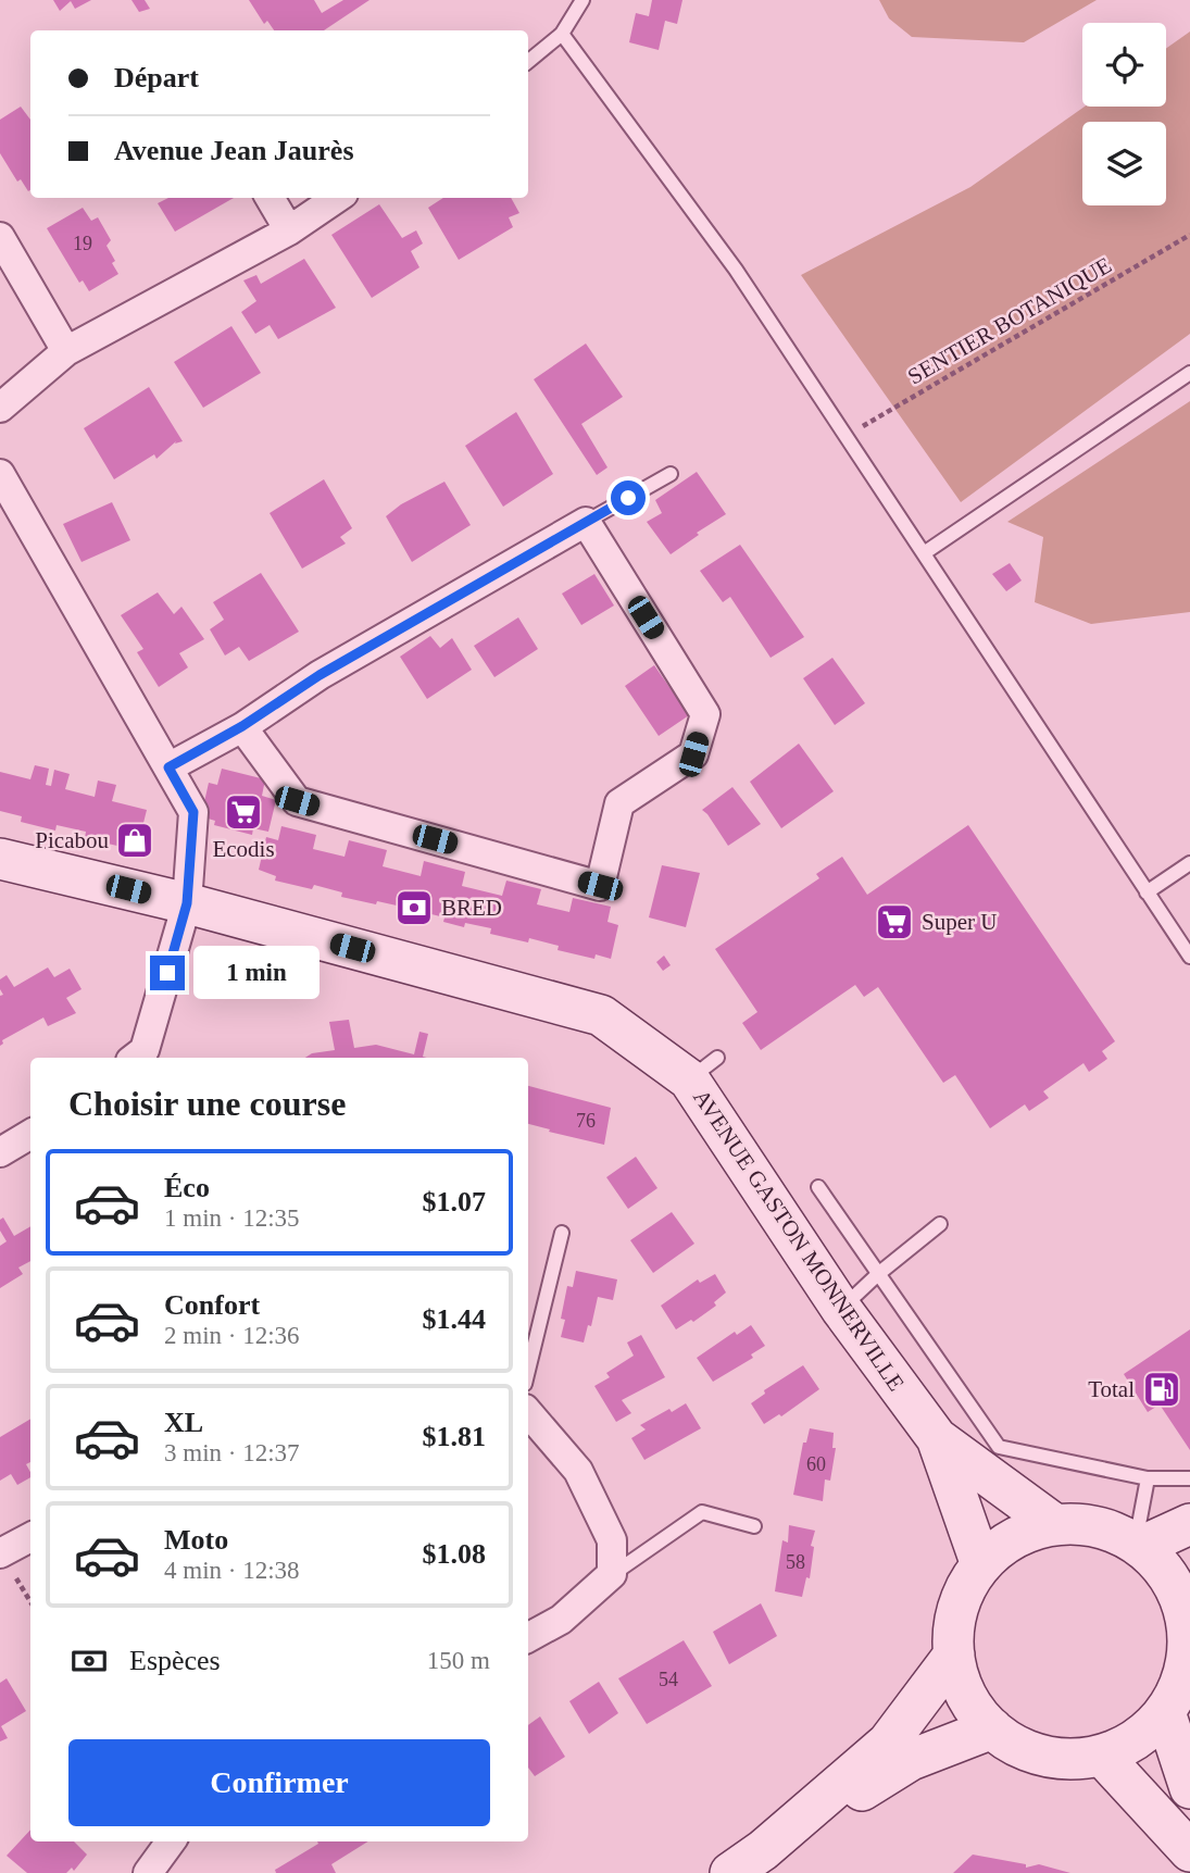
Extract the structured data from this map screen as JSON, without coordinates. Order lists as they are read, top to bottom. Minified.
{"streets":{"street":["AVENUE GASTON MONNERVILLE"],"path":["SENTIER BOTANIQUE"]},"places":{"supermarket":["Ecodis","Super U"],"shop":["Picabou"],"bank":["BRED"],"fuel station":["Total"]},"house_numbers":["19","76","60","58","54"],"page":{"banner":["Départ","Avenue Jean Jaurès"],"bubble":"1 min","heading":"Choisir une course","list":[{"name":"Éco","note":"1 min · 12:35","value":"$1.07"},{"name":"Confort","note":"2 min · 12:36","value":"$1.44"},{"name":"XL","note":"3 min · 12:37","value":"$1.81"},{"name":"Moto","note":"4 min · 12:38","value":"$1.08"}],"pay":["Espèces","150 m"],"buttons":"Confirmer"}}
